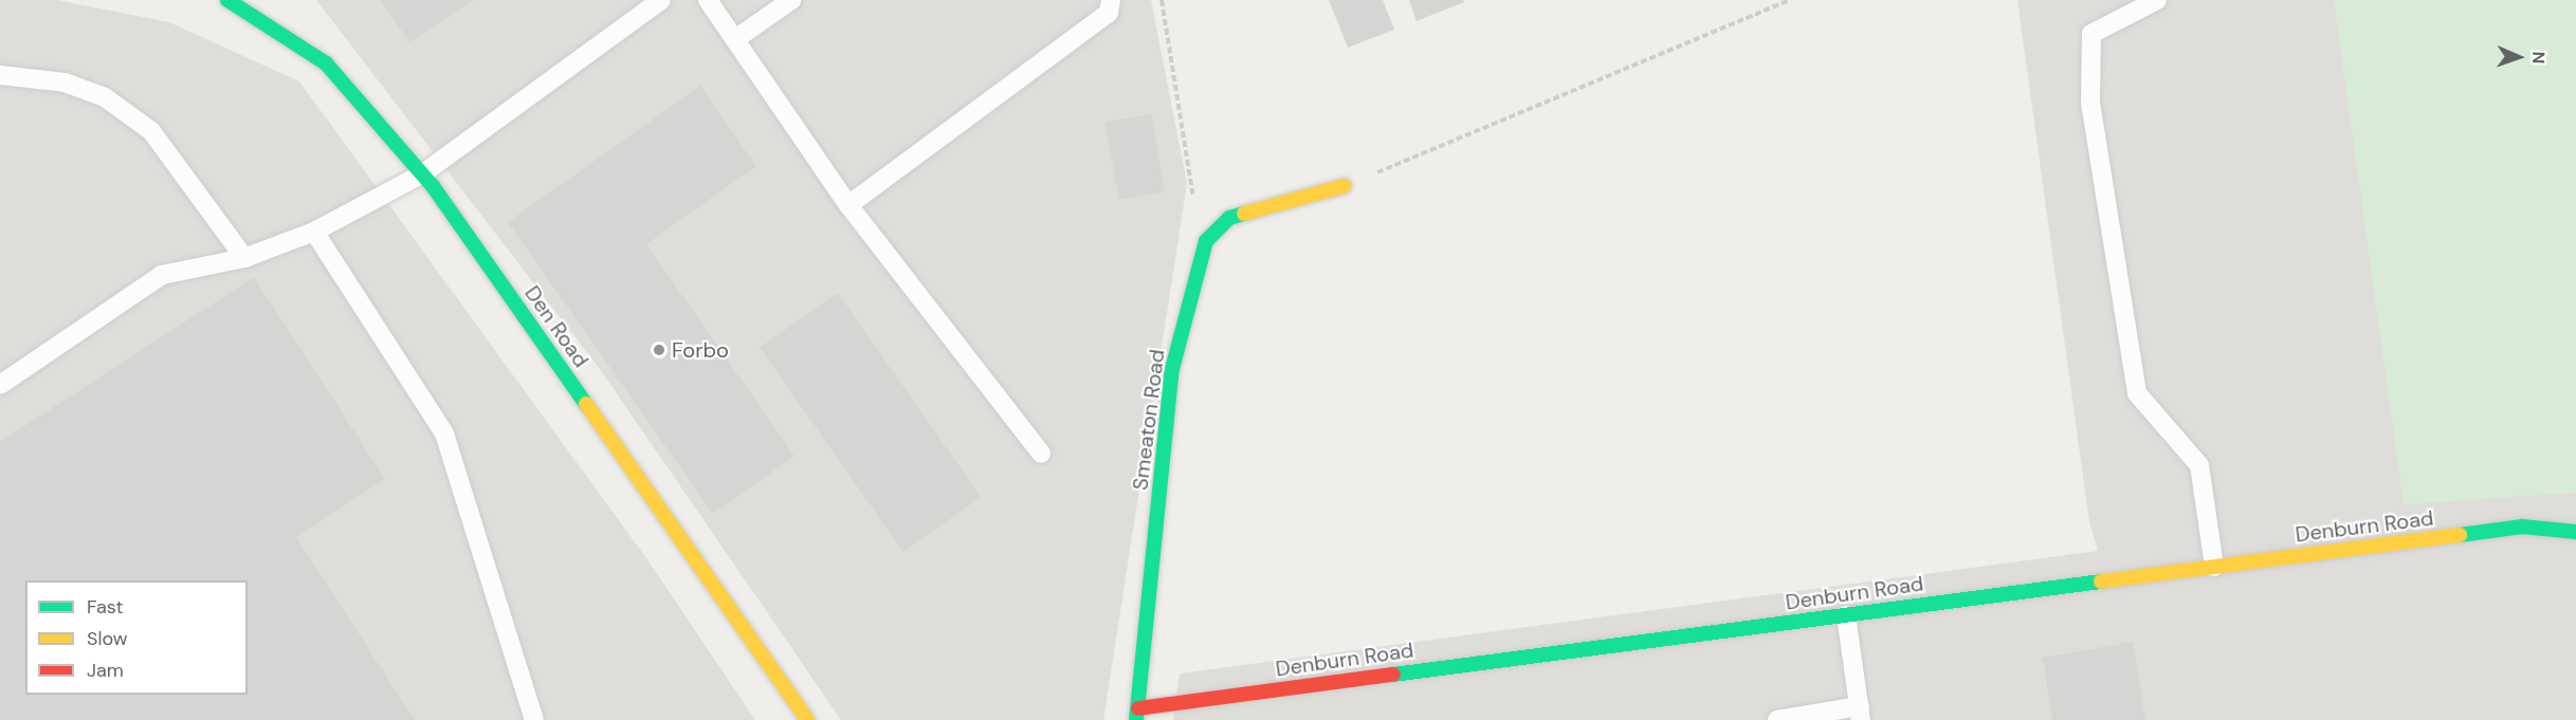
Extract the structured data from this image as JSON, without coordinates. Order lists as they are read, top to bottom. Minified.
{"streets":{"street":["Den Road","Smeaton Road","Denburn Road"]},"crossings":[["Smeaton Road","Denburn Road"]],"places":["Forbo"],"legend":["Fast","Slow","Jam"],"north":"right"}
